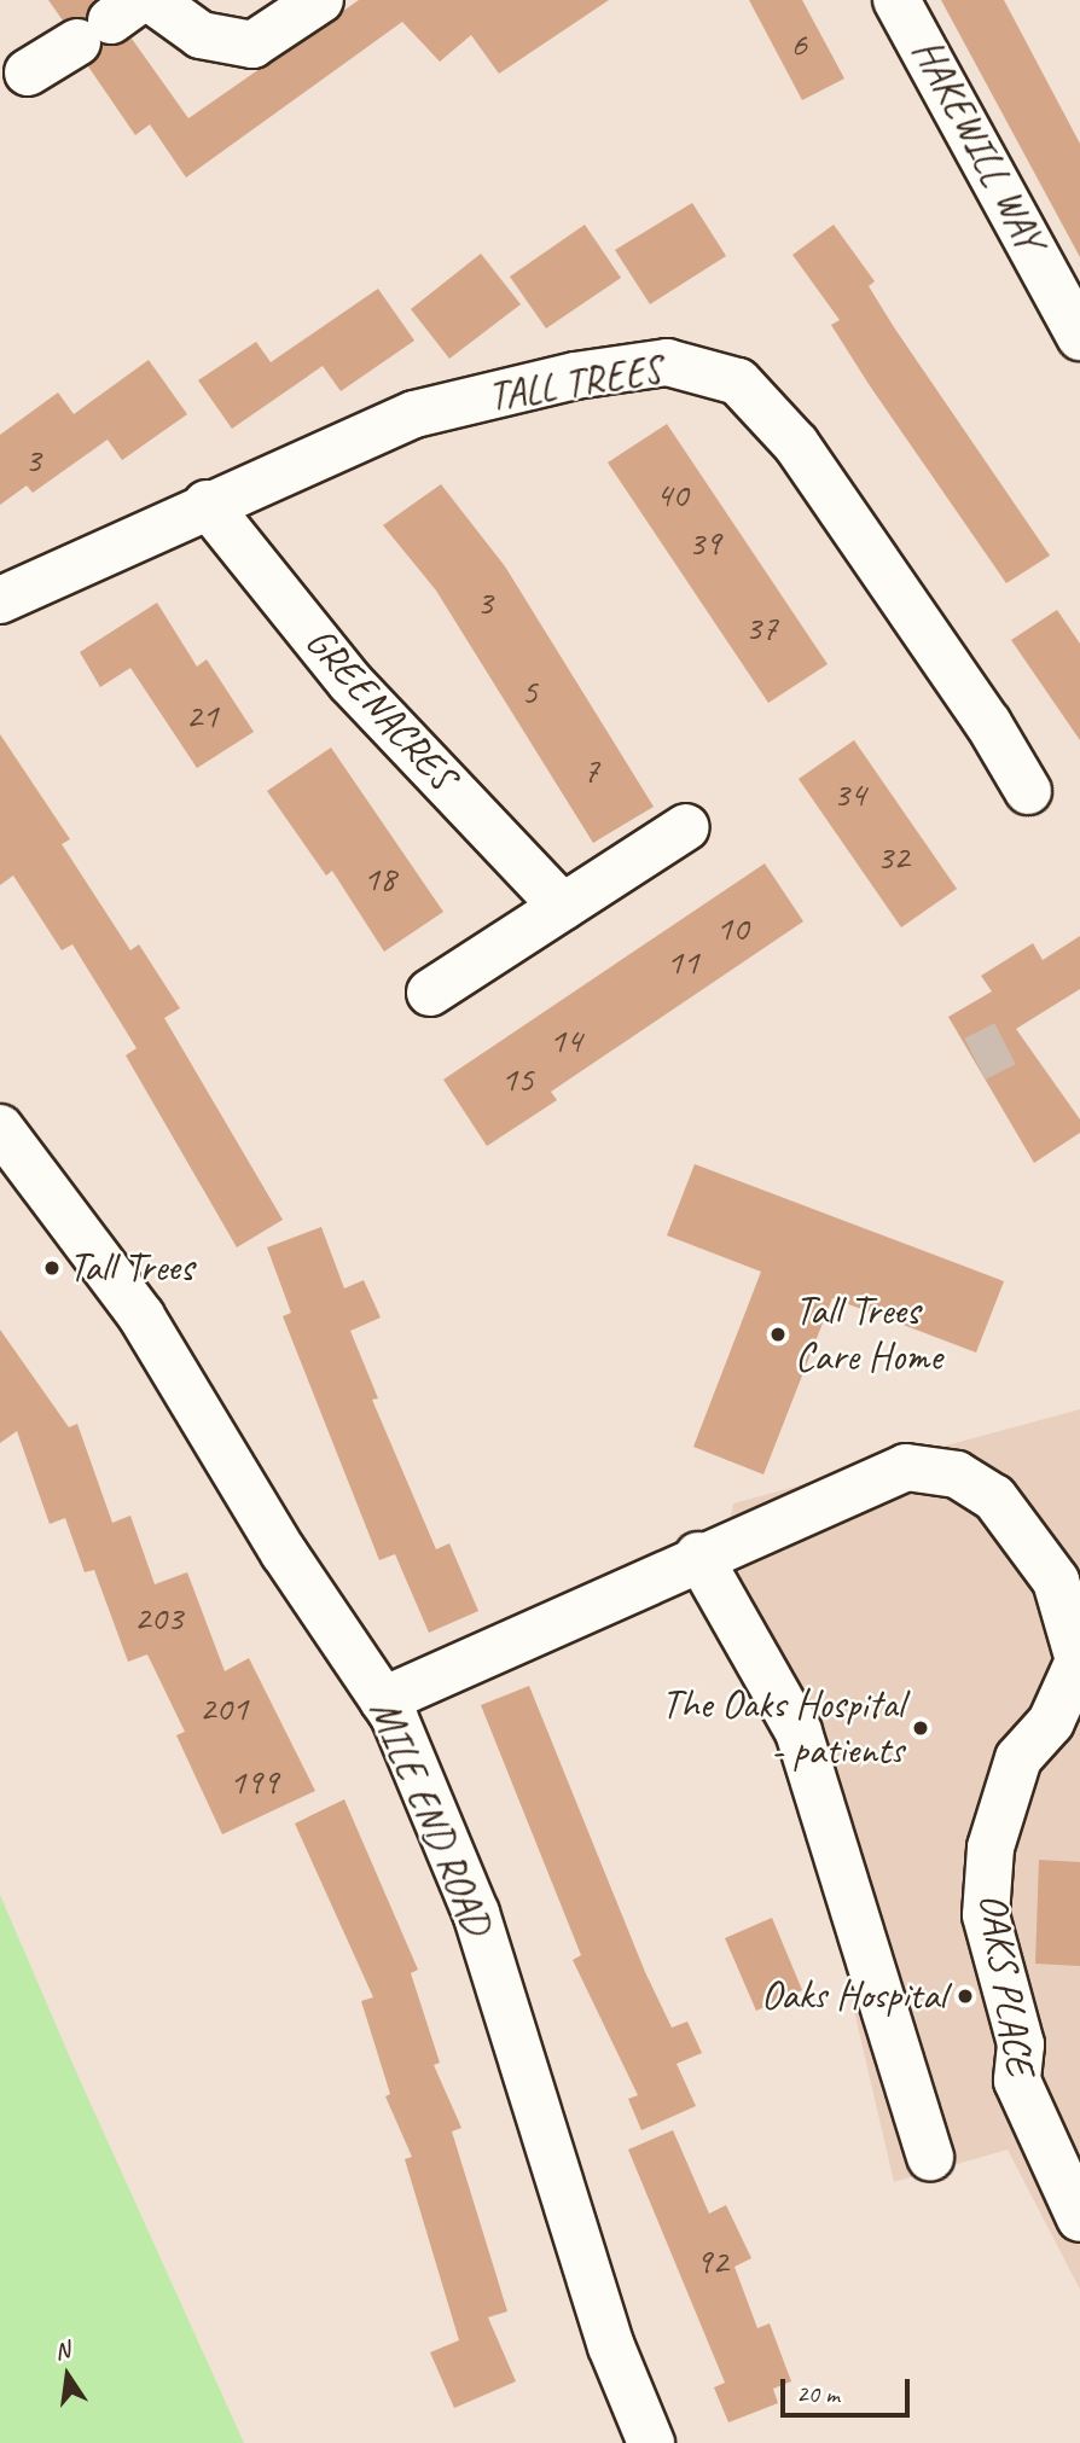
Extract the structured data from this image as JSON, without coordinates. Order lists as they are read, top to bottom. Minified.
{"streets":{"street":["HAKEWILL WAY","TALL TREES","GREENACRES","MILE END ROAD","OAKS PLACE"]},"crossings":[["TALL TREES","GREENACRES"],["MILE END ROAD","OAKS PLACE"]],"places":["Tall Trees","Tall Trees Care Home","The Oaks Hospital - patients","Oaks Hospital"],"house_numbers":["6","3","40","39","3","37","5","21","7","34","32","18","10","11","14","15","203","201","199","92"],"scale_bar":"20 m","north":"top"}
